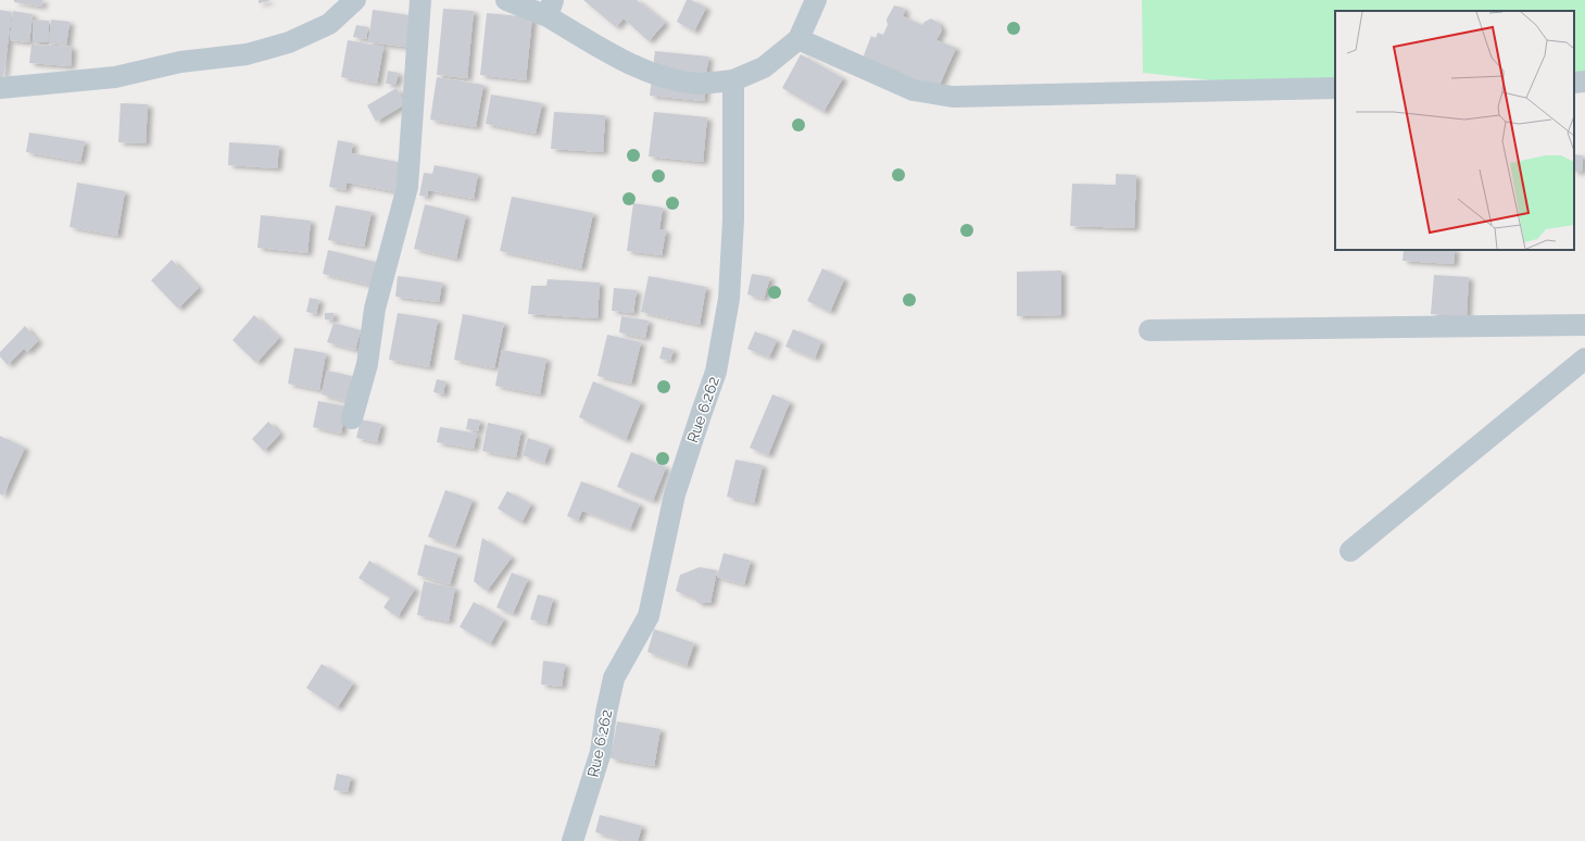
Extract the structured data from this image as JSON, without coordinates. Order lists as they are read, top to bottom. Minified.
{"streets":{"street":["Rue 6.262"]}}
